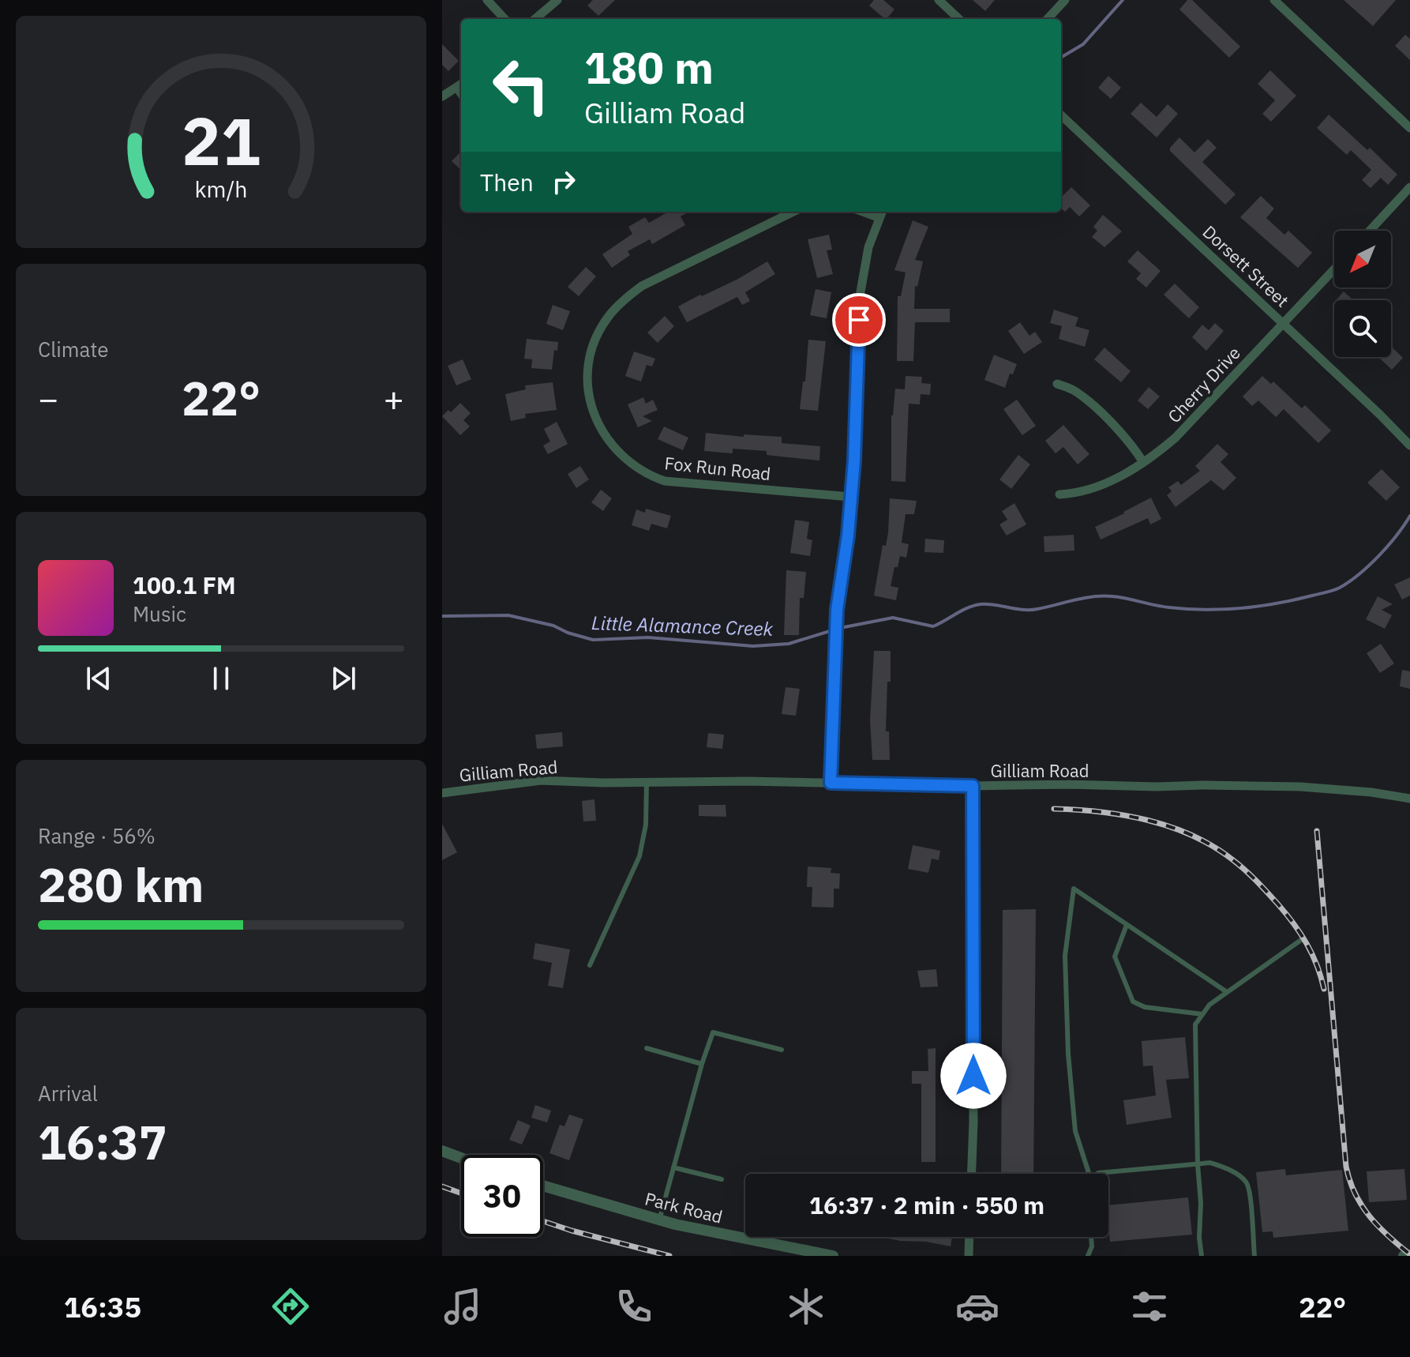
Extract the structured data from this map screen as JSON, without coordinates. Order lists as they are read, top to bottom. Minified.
{"streets":{"street":["Dorsett Street","Cherry Drive","Fox Run Road","Gilliam Road","Park Road"]},"crossings":[["Dorsett Street","Cherry Drive"]],"water":["Little Alamance Creek"],"north":"bottom left","page":{"turn":["180 m","Gilliam Road"],"then":"Then","tile":["Climate",["Range · 56%","280 km"],["Arrival","16:37"]],"heat":["−","22°","+"],"song":["100.1 FM","Music"],"limit":"30","trip":"16:37 · 2 min · 550 m","tabs":["16:35","22°"],"gauge":["21","km/h"]}}
